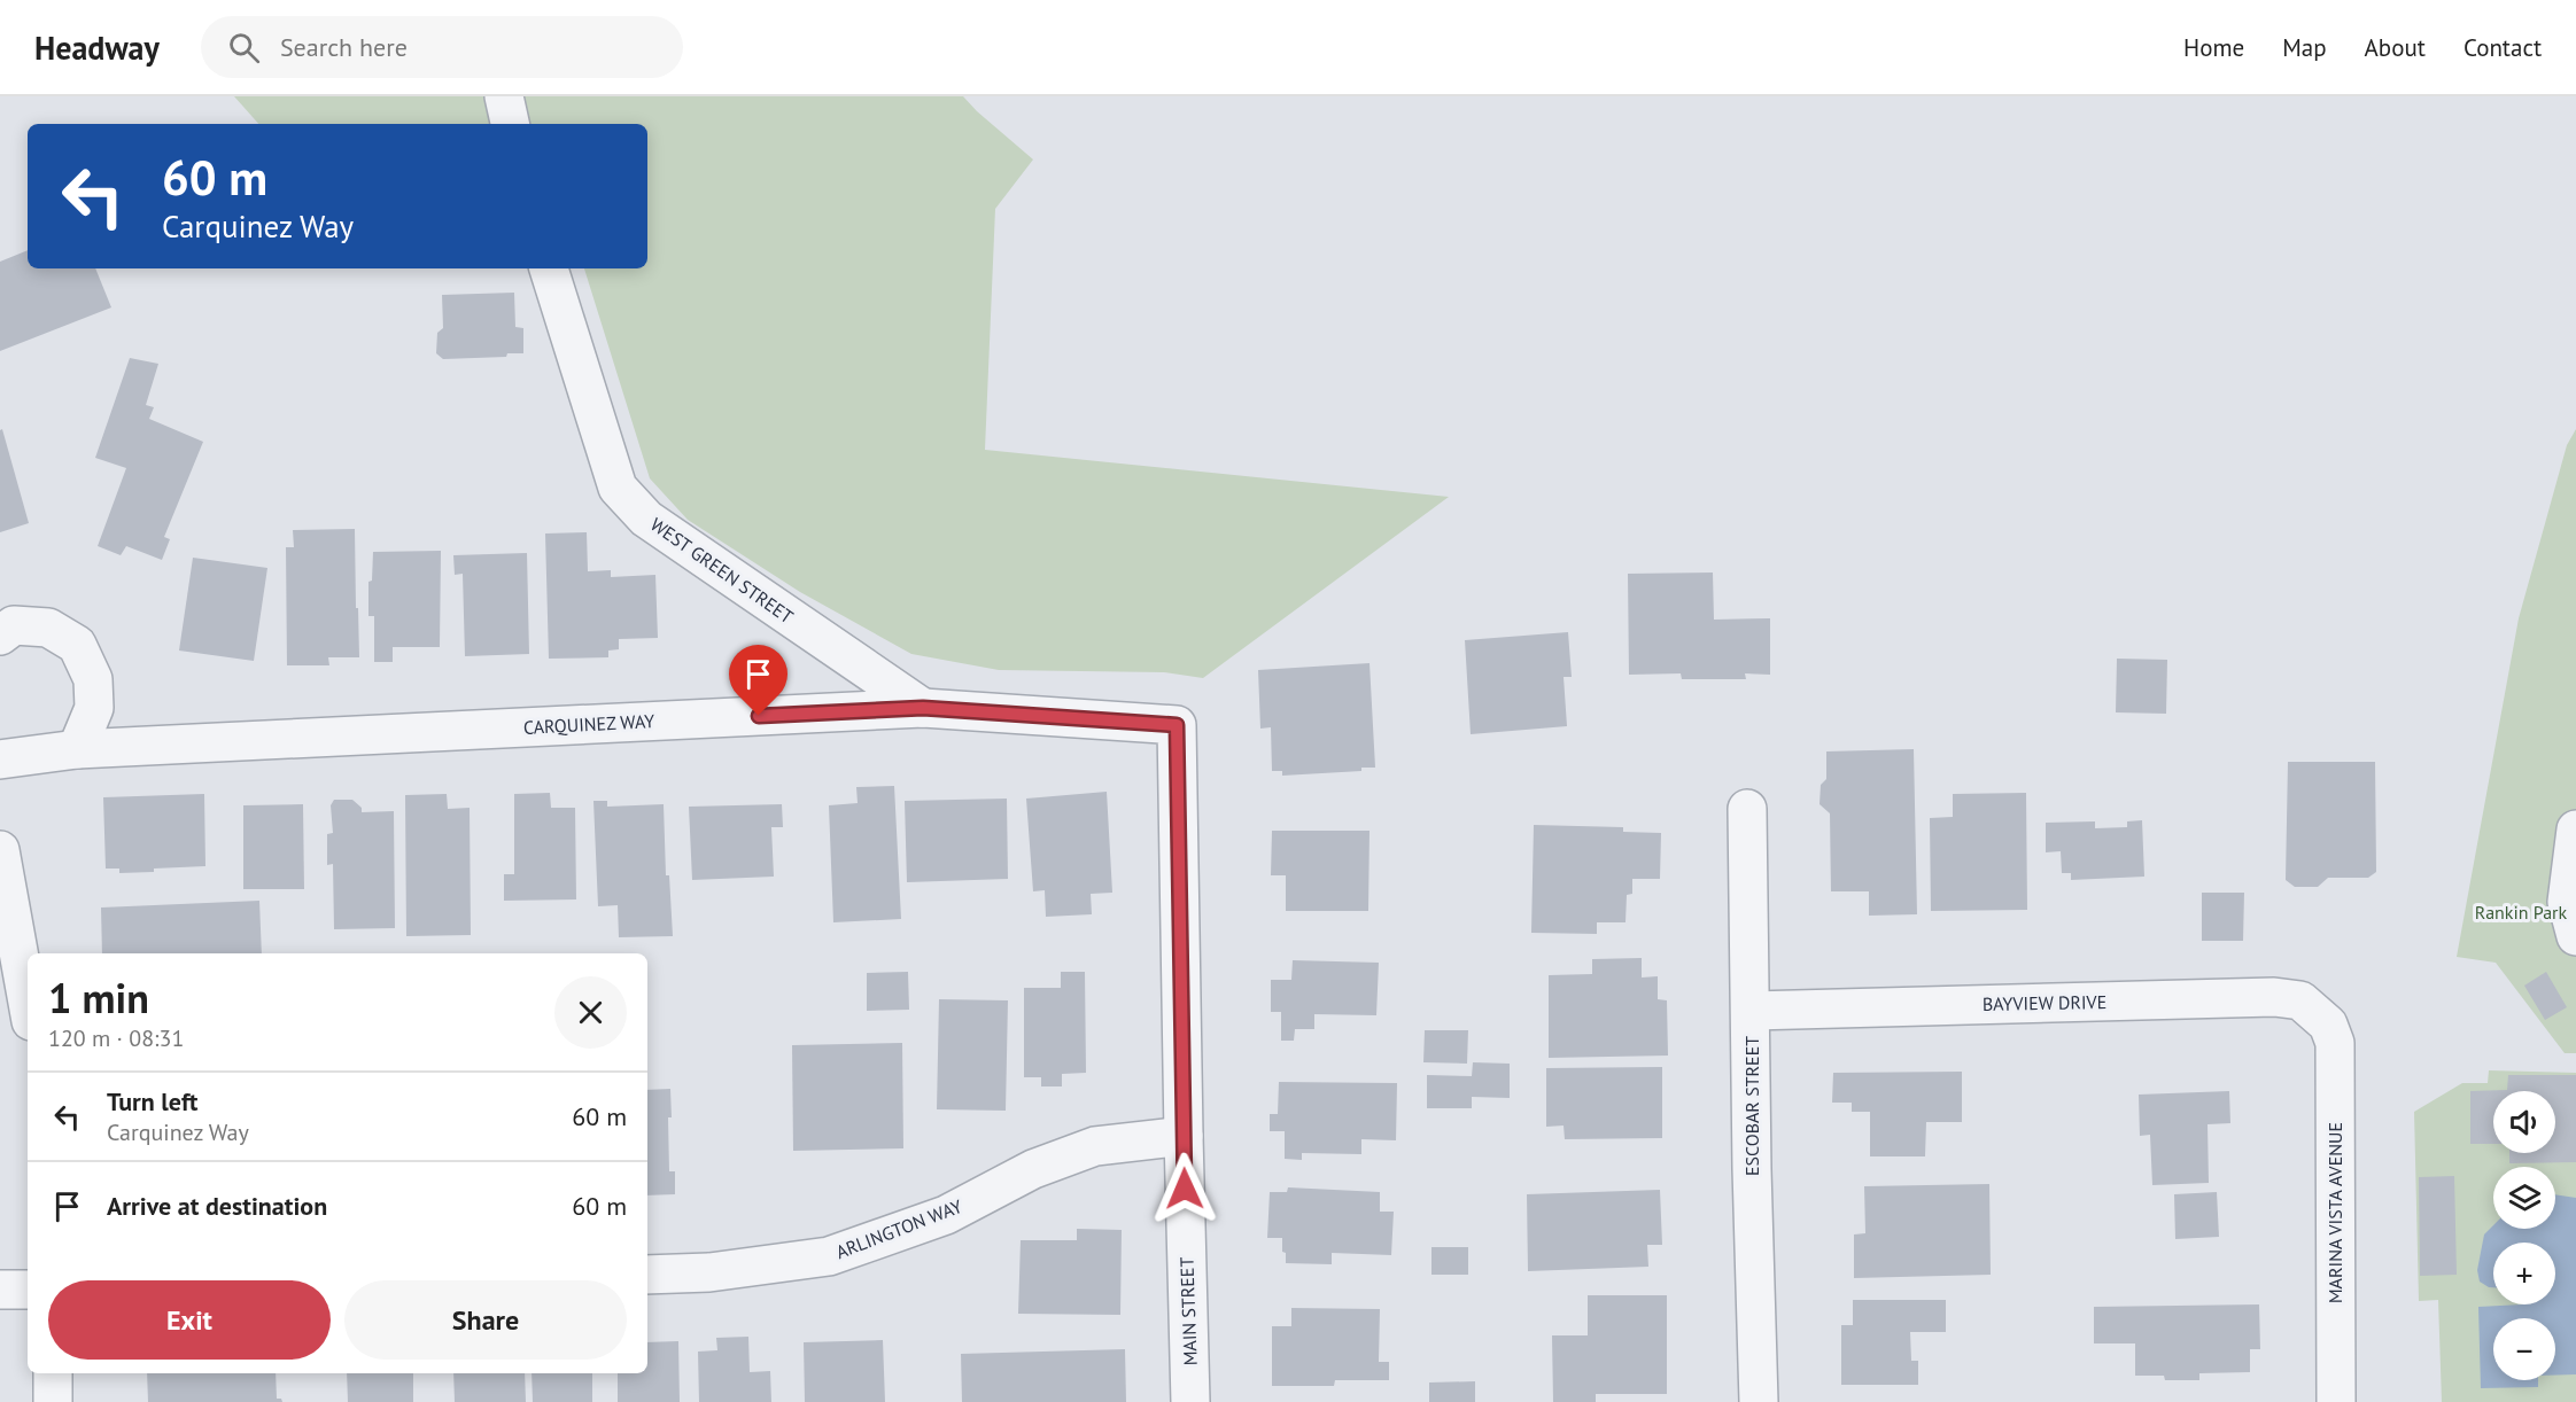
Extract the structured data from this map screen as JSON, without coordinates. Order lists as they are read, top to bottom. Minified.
{"streets":{"street":["WEST GREEN STREET","CARQUINEZ WAY","BAYVIEW DRIVE","ESCOBAR STREET","MARINA VISTA AVENUE","ARLINGTON WAY","MAIN STREET"]},"crossings":[["WEST GREEN STREET","CARQUINEZ WAY"],["CARQUINEZ WAY","MAIN STREET"],["BAYVIEW DRIVE","ESCOBAR STREET"],["BAYVIEW DRIVE","MARINA VISTA AVENUE"],["ARLINGTON WAY","MAIN STREET"]],"parks":["Rankin Park"],"page":{"header":"Headway","search":"Search here","nav":["Home","Map","About","Contact"],"turn":["60 m","Carquinez Way"],"heading":["1 min","120 m · 08:31"],"list":[{"name":"Turn left","note":"Carquinez Way","value":"60 m"},{"name":"Arrive at destination","value":"60 m"}],"map_buttons":["+","−"],"buttons":["Exit","Share"]}}
